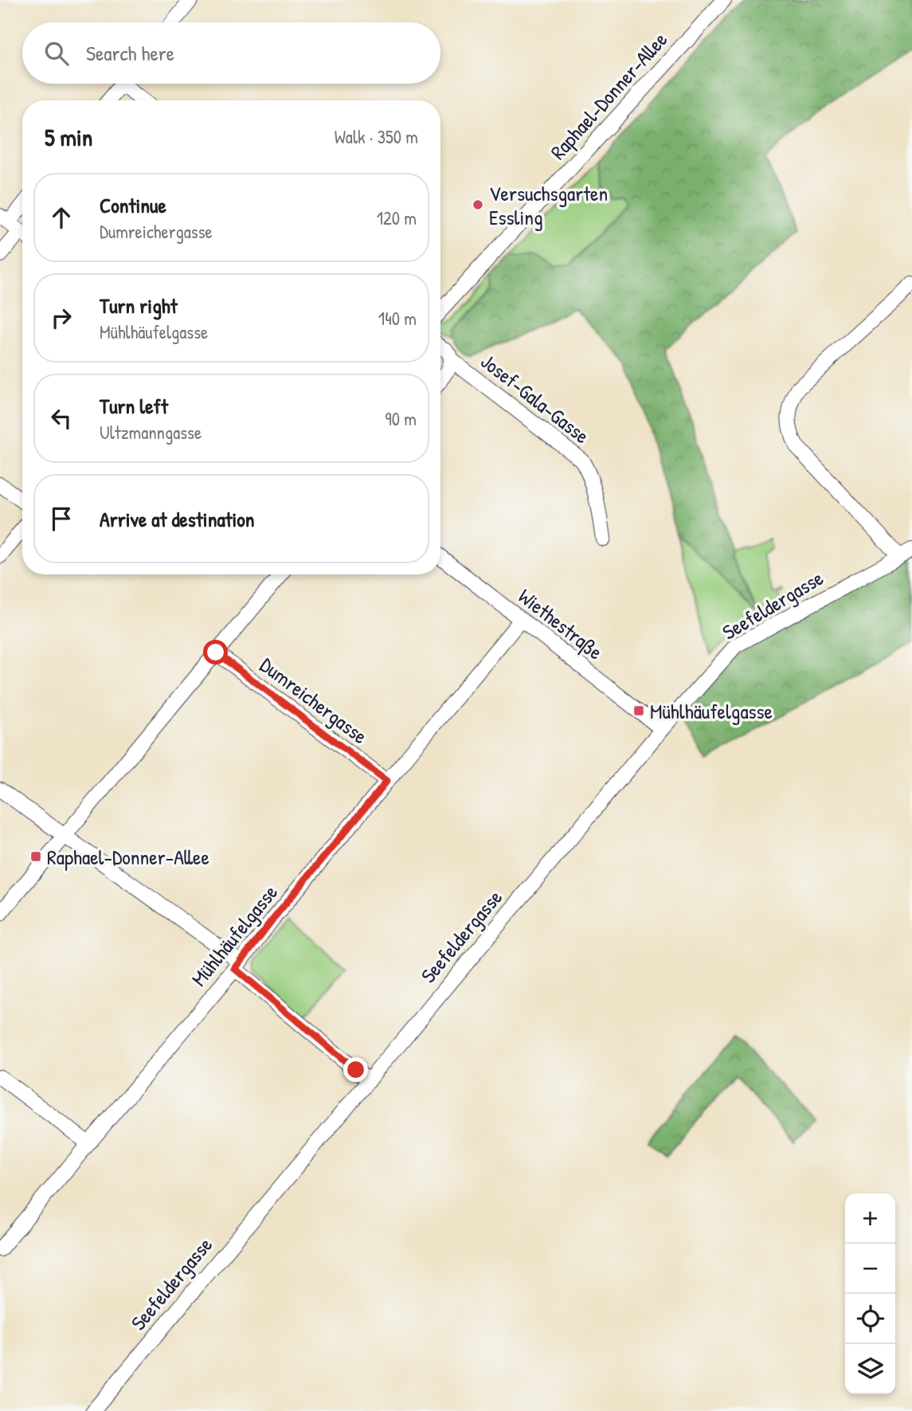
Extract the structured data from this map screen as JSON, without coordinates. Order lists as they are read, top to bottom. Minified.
{"streets":{"street":["Raphael-Donner-Allee","Josef-Gala-Gasse","Seefeldergasse","Wiethestraße","Dumreichergasse","Mühlhäufelgasse"]},"crossings":[["Seefeldergasse","Wiethestraße"],["Wiethestraße","Mühlhäufelgasse"],["Dumreichergasse","Mühlhäufelgasse"]],"places":{"other":["Versuchsgarten Essling"],"transit":["Mühlhäufelgasse","Raphael-Donner-Allee"]},"page":{"search":"Search here","heading":["5 min","Walk · 350 m"],"list":[["Continue","Dumreichergasse","120 m"],["Turn right","Mühlhäufelgasse","140 m"],["Turn left","Ultzmanngasse","90 m"],"Arrive at destination"],"map_buttons":["+","−"]}}
